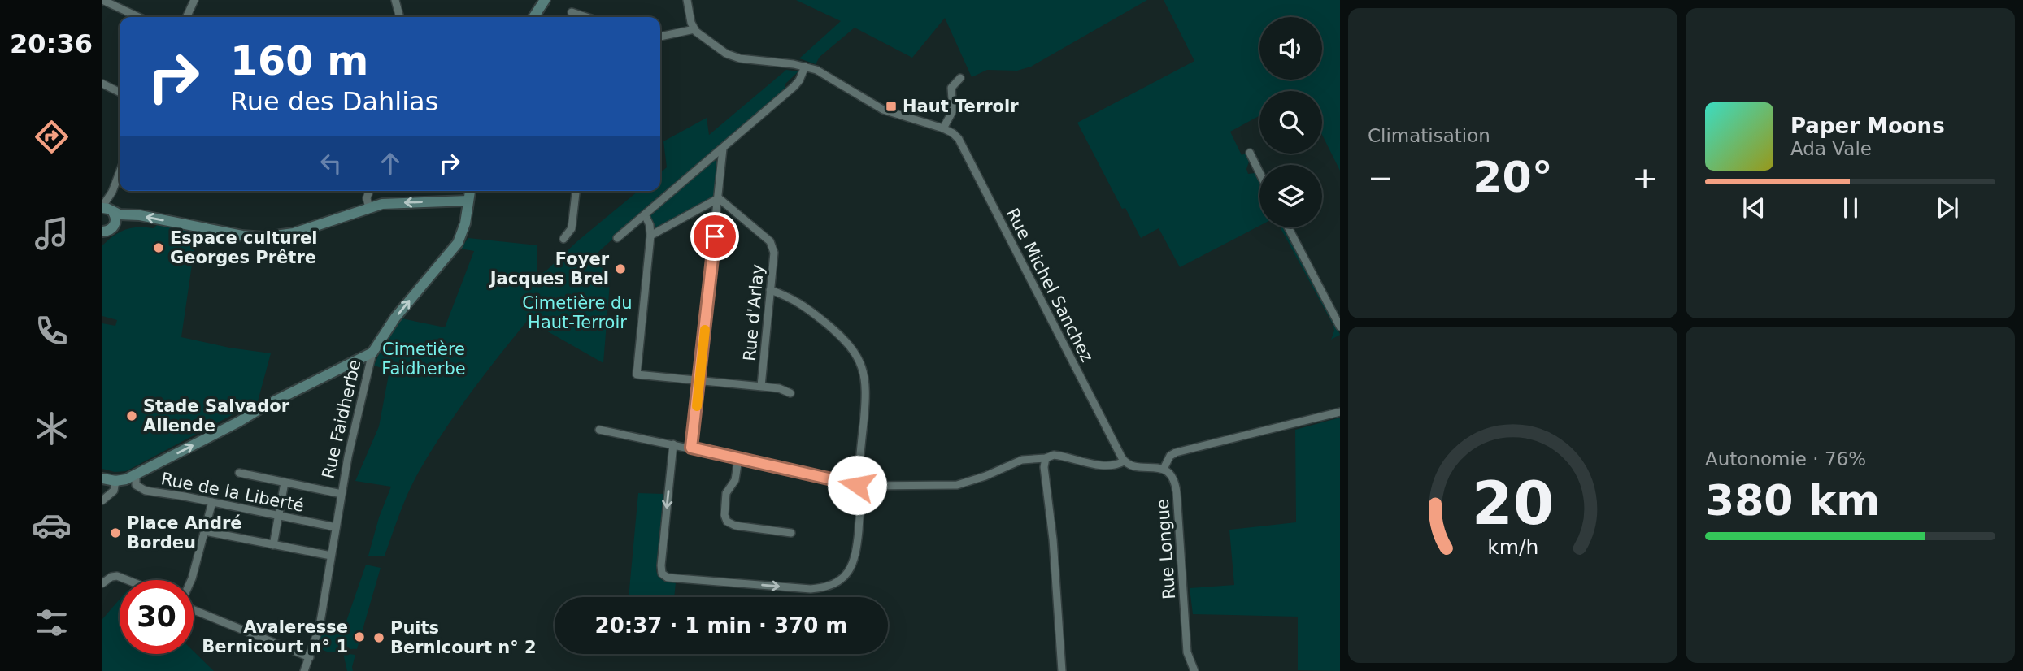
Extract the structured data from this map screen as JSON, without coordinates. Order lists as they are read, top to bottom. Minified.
{"streets":{"street":["Rue Michel Sanchez","Rue d'Arlay","Rue Faidherbe","Rue de la Liberté","Rue Longue"]},"crossings":[["Rue Faidherbe","Rue de la Liberté"]],"parks":["Cimetière du Haut-Terroir","Cimetière Faidherbe"],"places":{"transit":["Haut Terroir"],"other":["Espace culturel Georges Prêtre","Foyer Jacques Brel","Stade Salvador Allende","Place André Bordeu","Avaleresse Bernicourt n° 1","Puits Bernicourt n° 2"]},"page":{"tabs":"20:36","tile":["Climatisation",["Autonomie · 76%","380 km"]],"turn":["160 m","Rue des Dahlias"],"song":["Paper Moons","Ada Vale"],"heat":["−","20°","+"],"limit":"30","trip":"20:37 · 1 min · 370 m","gauge":["20","km/h"]}}
